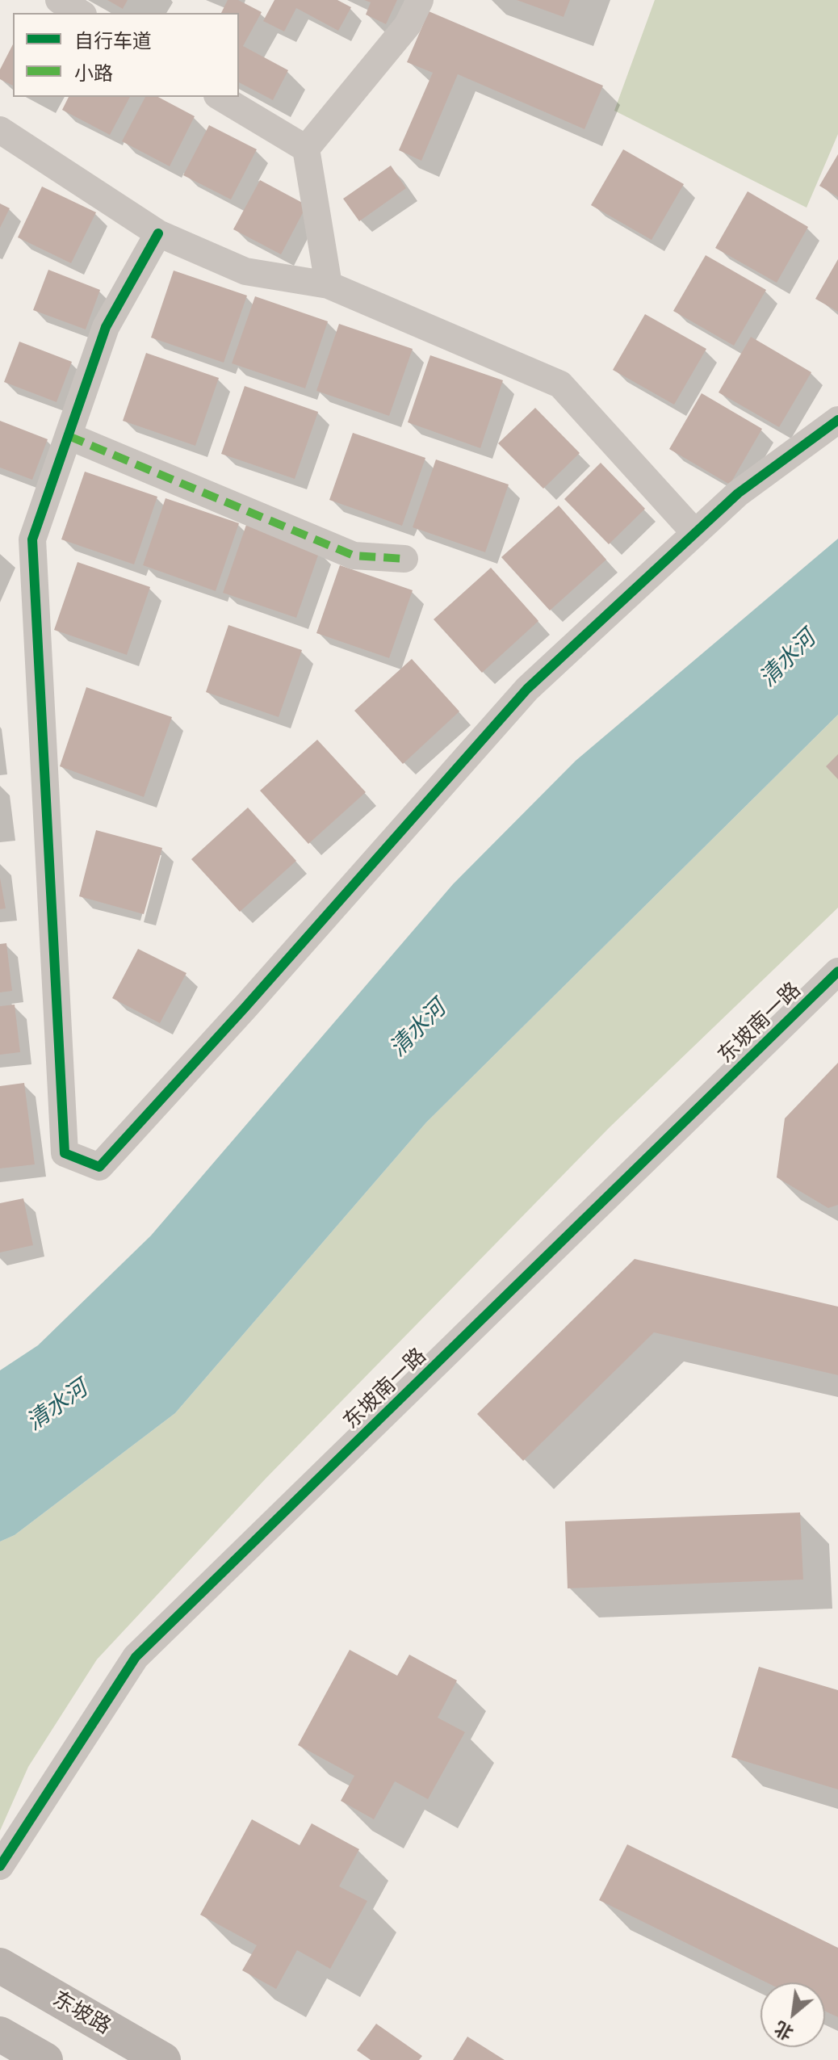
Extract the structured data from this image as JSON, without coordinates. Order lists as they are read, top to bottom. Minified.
{"streets":{"main road":["东坡路"],"street":["东坡南一路"]},"water":["清水河"],"legend":["自行车道","小路"],"north":"bottom left"}
